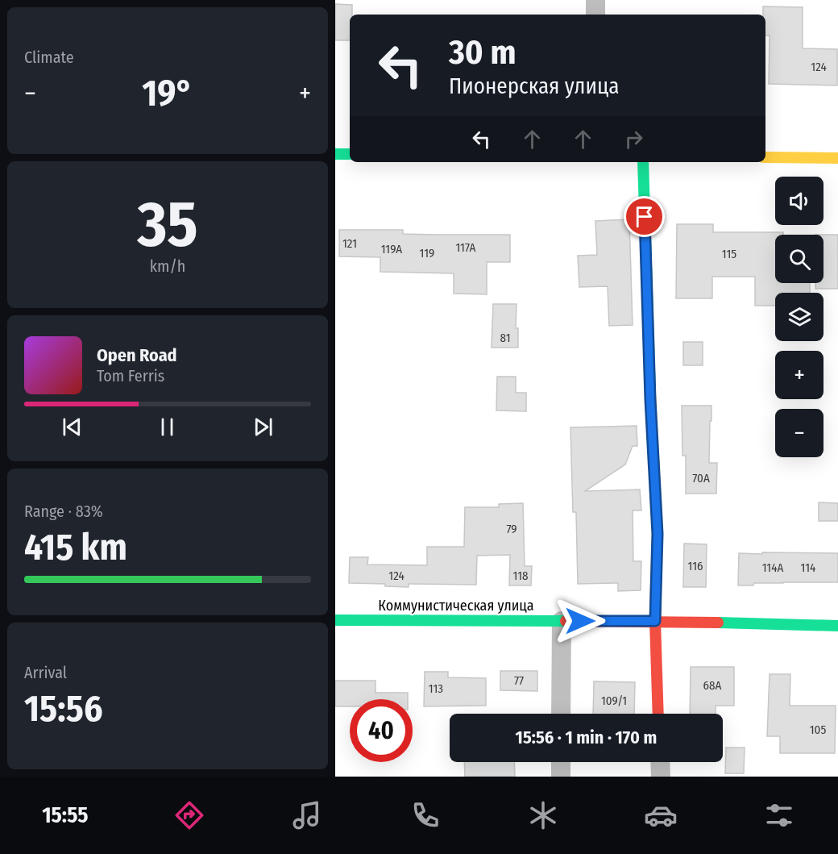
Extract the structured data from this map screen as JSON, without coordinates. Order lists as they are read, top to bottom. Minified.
{"streets":{"street":["Коммунистическая улица"]},"house_numbers":["124","121","117А","119А","119","115","81","70А","79","116","114А","114","124","118","77","68А","113","109/1","105"],"page":{"tile":["Climate",["35","km/h"],["Range · 83%","415 km"],["Arrival","15:56"]],"turn":["30 m","Пионерская улица"],"heat":["−","19°","+"],"map_buttons":["+","−"],"song":["Open Road","Tom Ferris"],"limit":"40","trip":"15:56 · 1 min · 170 m","tabs":"15:55"}}
